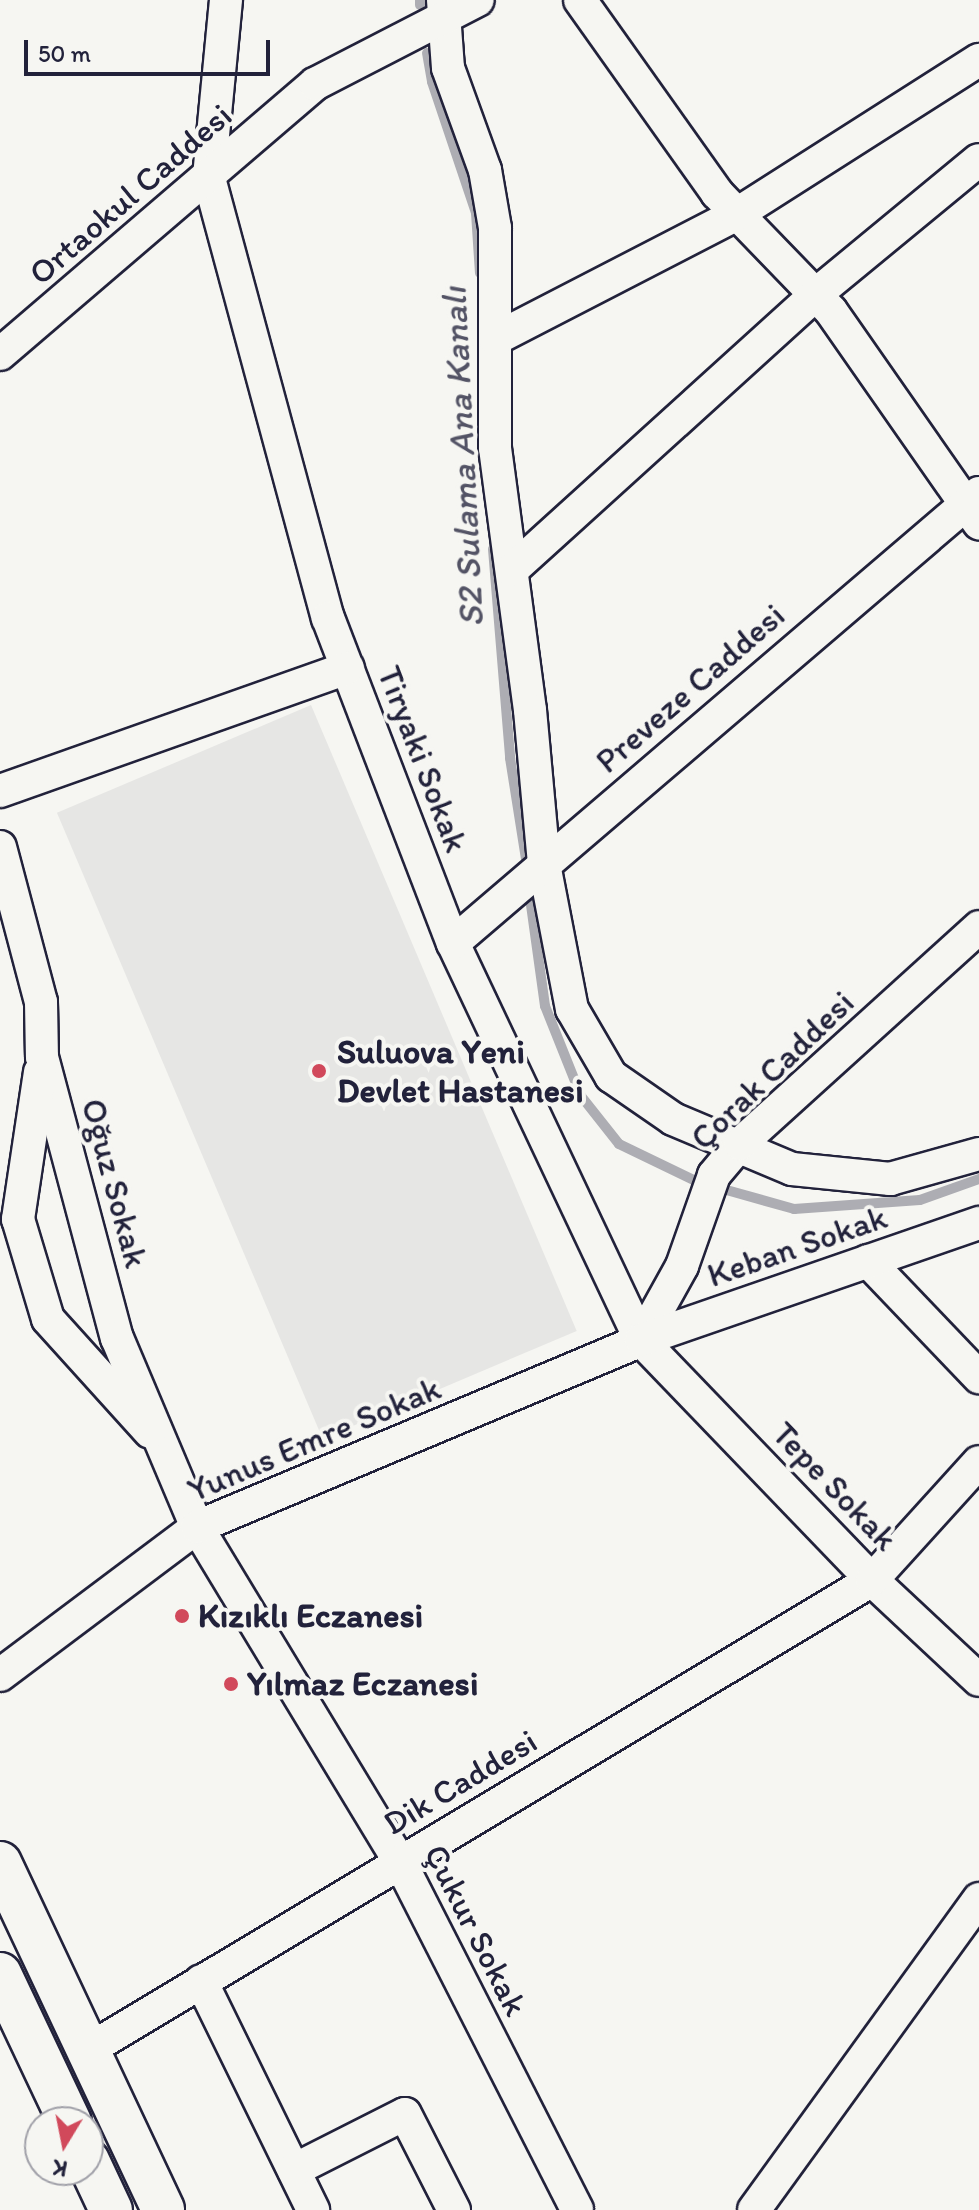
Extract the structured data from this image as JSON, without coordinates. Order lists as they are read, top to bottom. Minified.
{"streets":{"street":["Ortaokul Caddesi","Preveze Caddesi","Tiryaki Sokak","Çorak Caddesi","Oğuz Sokak","Keban Sokak","Yunus Emre Sokak","Tepe Sokak","Dik Caddesi","Çukur Sokak"]},"crossings":[["Ortaokul Caddesi","Tiryaki Sokak"],["Preveze Caddesi","Tiryaki Sokak"],["Tiryaki Sokak","Çorak Caddesi"],["Tiryaki Sokak","Keban Sokak"],["Tiryaki Sokak","Yunus Emre Sokak"],["Tiryaki Sokak","Tepe Sokak"],["Çorak Caddesi","Keban Sokak"],["Çorak Caddesi","Yunus Emre Sokak"],["Çorak Caddesi","Tepe Sokak"],["Oğuz Sokak","Yunus Emre Sokak"],["Oğuz Sokak","Çukur Sokak"],["Keban Sokak","Yunus Emre Sokak"],["Keban Sokak","Tepe Sokak"],["Yunus Emre Sokak","Tepe Sokak"],["Yunus Emre Sokak","Çukur Sokak"],["Tepe Sokak","Dik Caddesi"],["Dik Caddesi","Çukur Sokak"]],"water":["S2 Sulama Ana Kanalı"],"places":["Suluova Yeni Devlet Hastanesi","Kızıklı Eczanesi","Yılmaz Eczanesi"],"scale_bar":"50 m","north":"bottom"}
